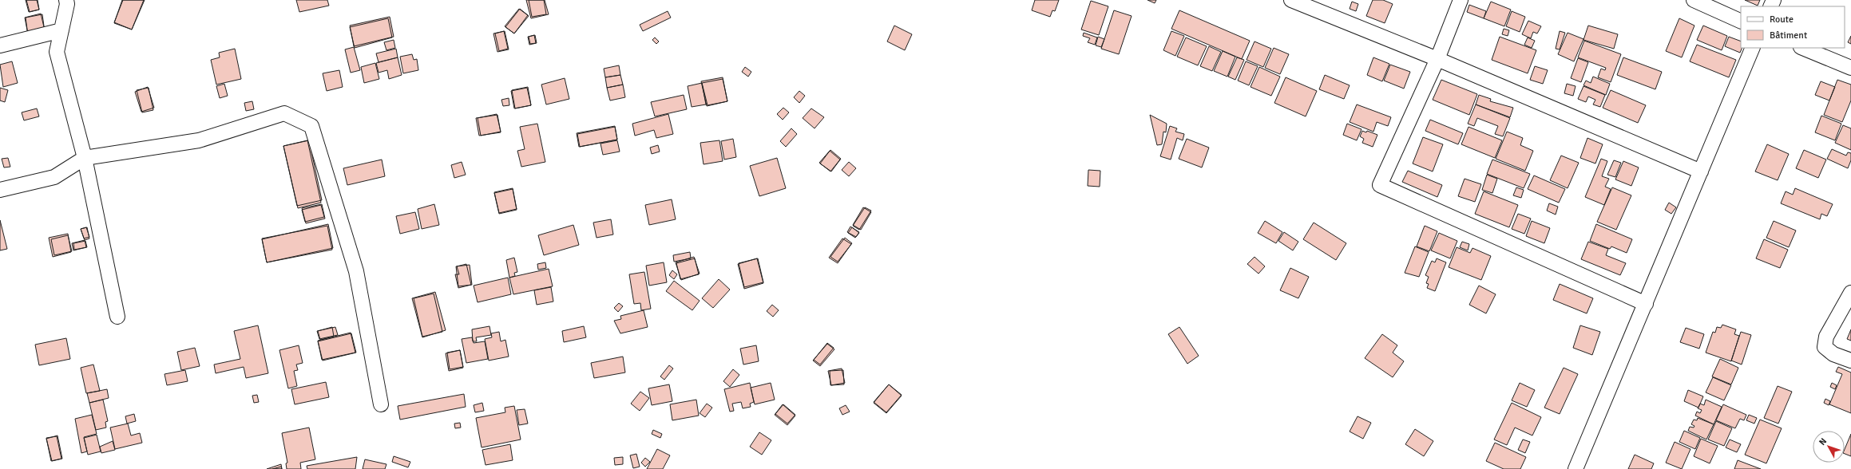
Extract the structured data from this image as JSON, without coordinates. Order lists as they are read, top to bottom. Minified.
{"legend":["Route","Bâtiment"],"north":"top left"}
